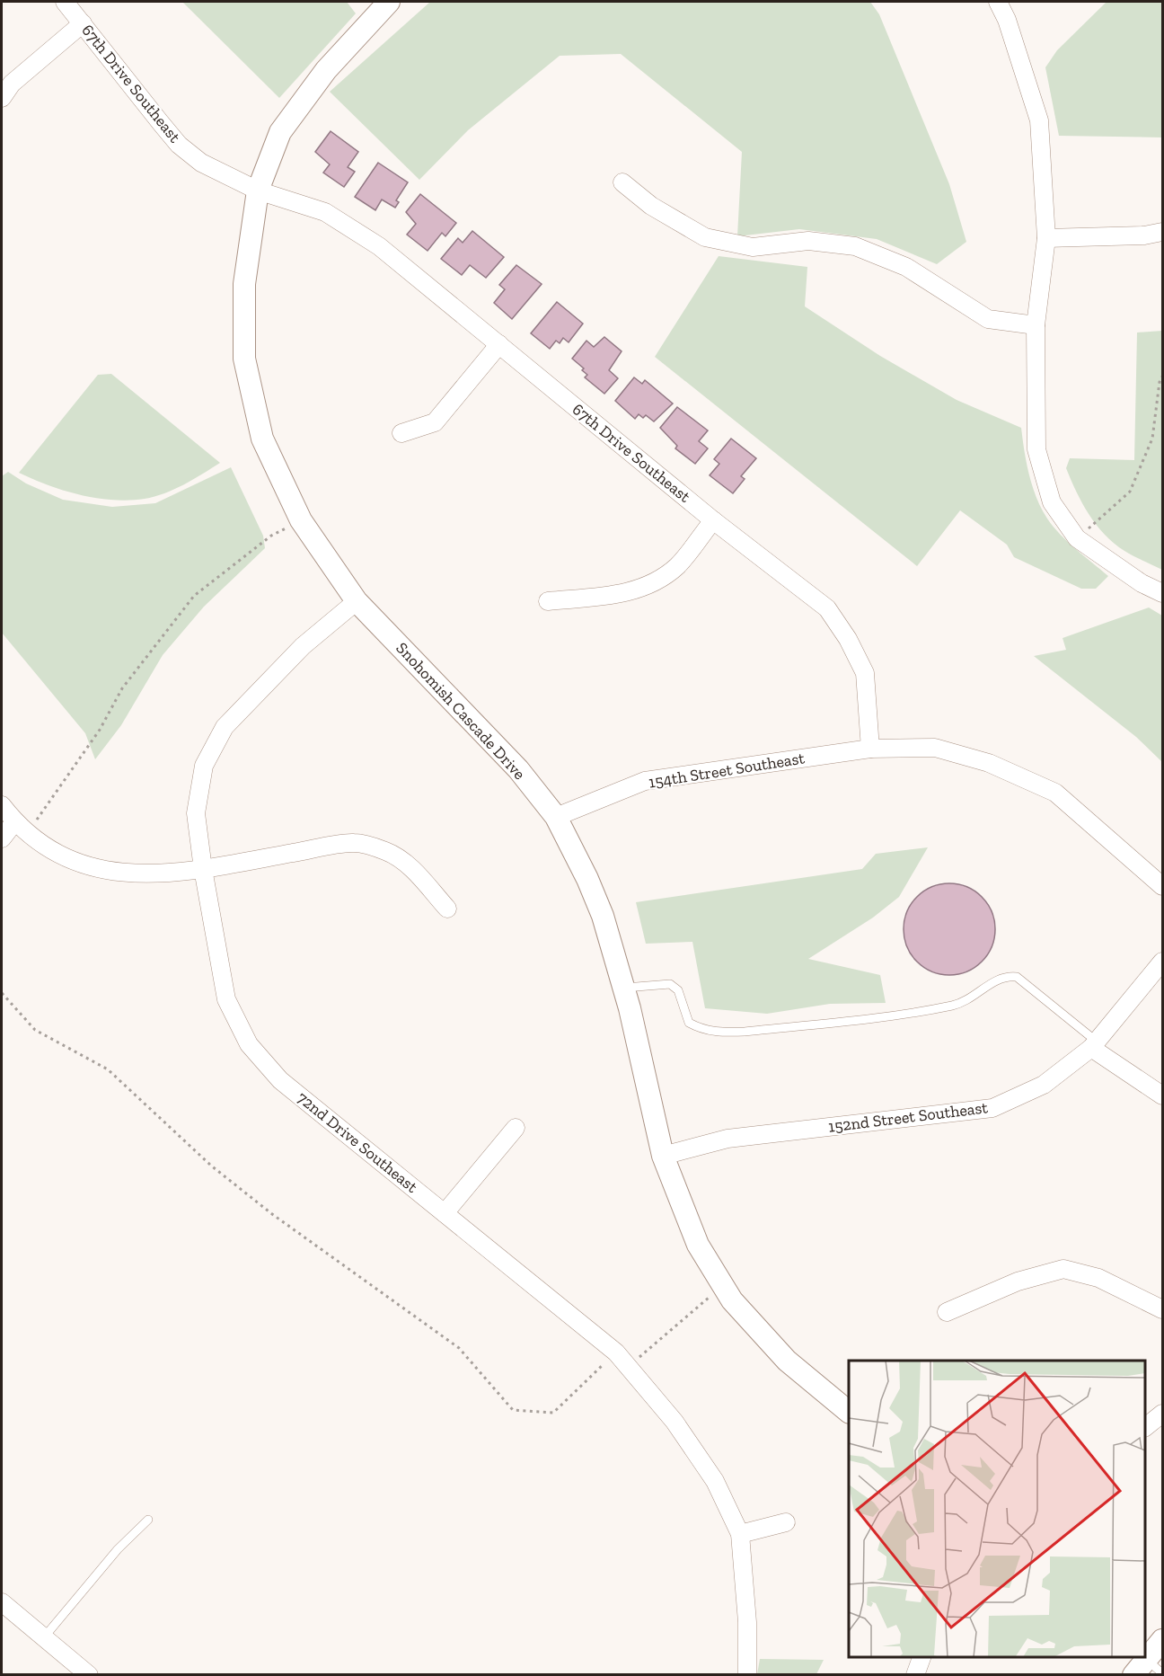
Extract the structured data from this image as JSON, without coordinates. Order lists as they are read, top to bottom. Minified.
{"streets":{"street":["67th Drive Southeast","Snohomish Cascade Drive","154th Street Southeast","152nd Street Southeast","72nd Drive Southeast"]},"crossings":[["67th Drive Southeast","Snohomish Cascade Drive"],["67th Drive Southeast","154th Street Southeast"],["Snohomish Cascade Drive","154th Street Southeast"],["Snohomish Cascade Drive","152nd Street Southeast"],["Snohomish Cascade Drive","72nd Drive Southeast"]]}
